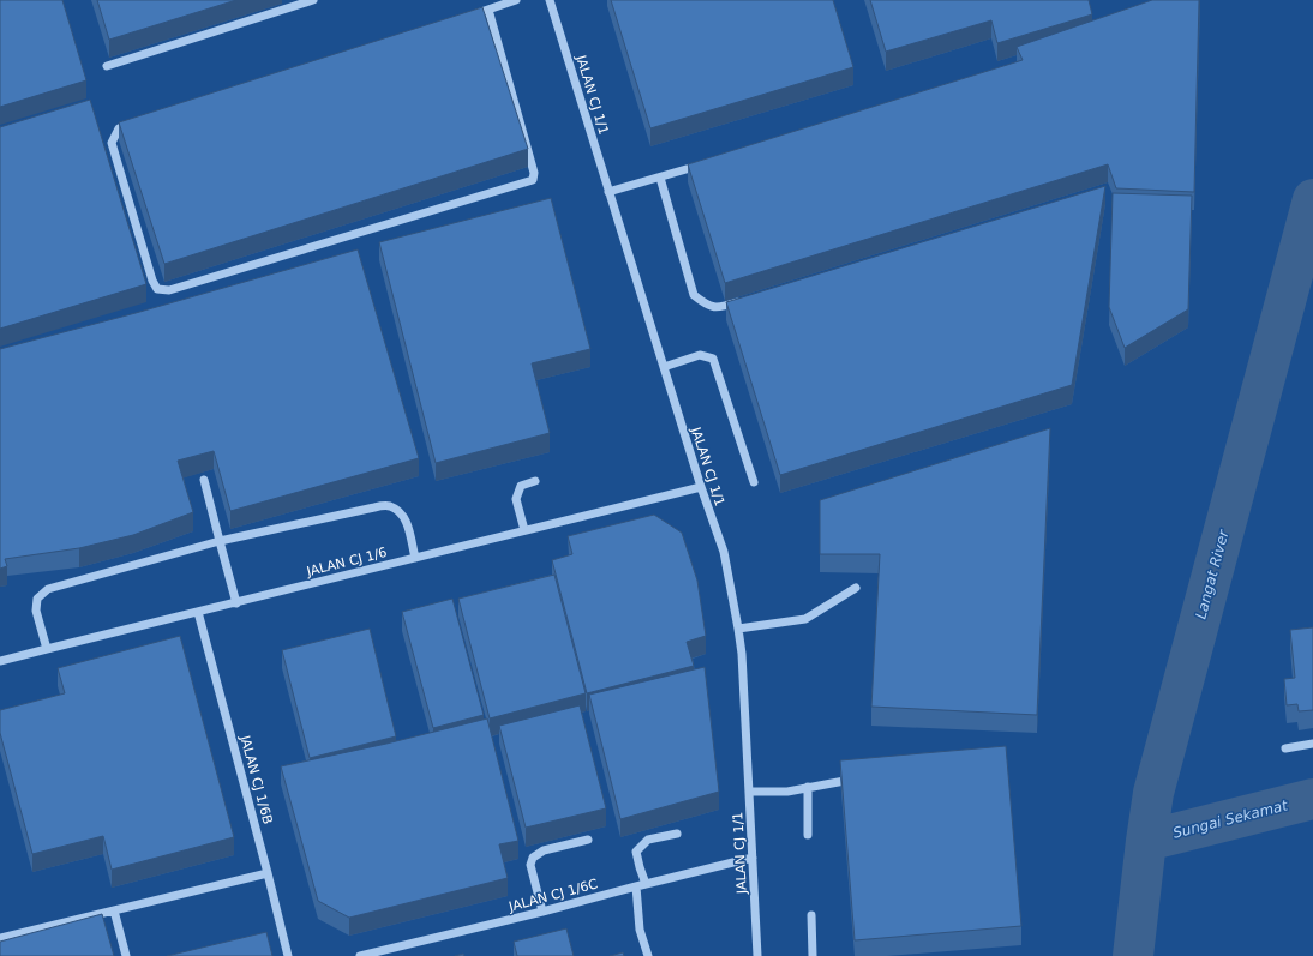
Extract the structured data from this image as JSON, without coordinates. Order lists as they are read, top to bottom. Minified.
{"streets":{"street":["JALAN CJ 1/1","JALAN CJ 1/6","JALAN CJ 1/6B","JALAN CJ 1/6C"]},"crossings":[["JALAN CJ 1/1","JALAN CJ 1/6"],["JALAN CJ 1/1","JALAN CJ 1/6C"],["JALAN CJ 1/6","JALAN CJ 1/6B"]],"water":["Langat River","Sungai Sekamat"]}
